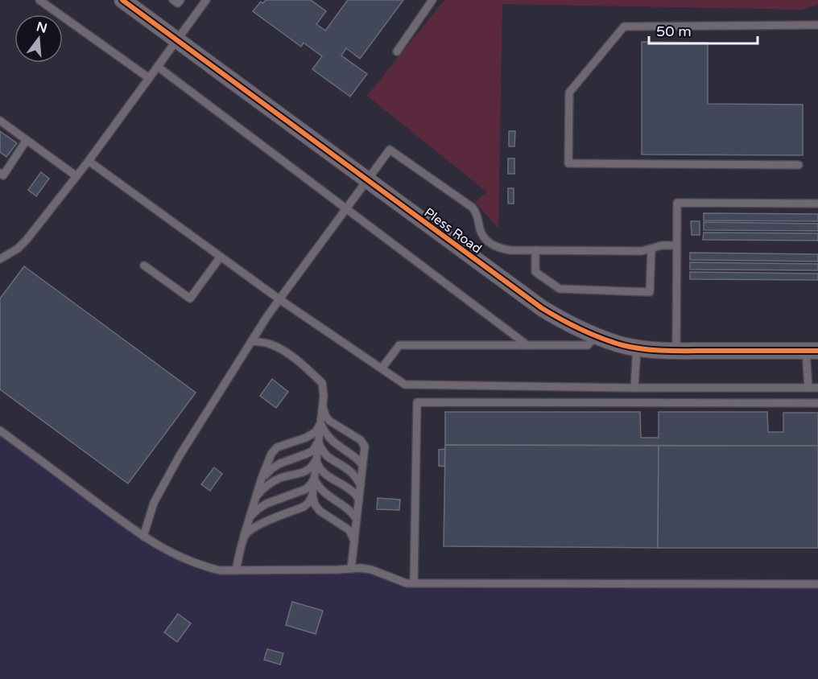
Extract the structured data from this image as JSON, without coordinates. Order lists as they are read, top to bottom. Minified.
{"streets":{"street":["Pless Road"]},"scale_bar":"50 m","north":"top"}
